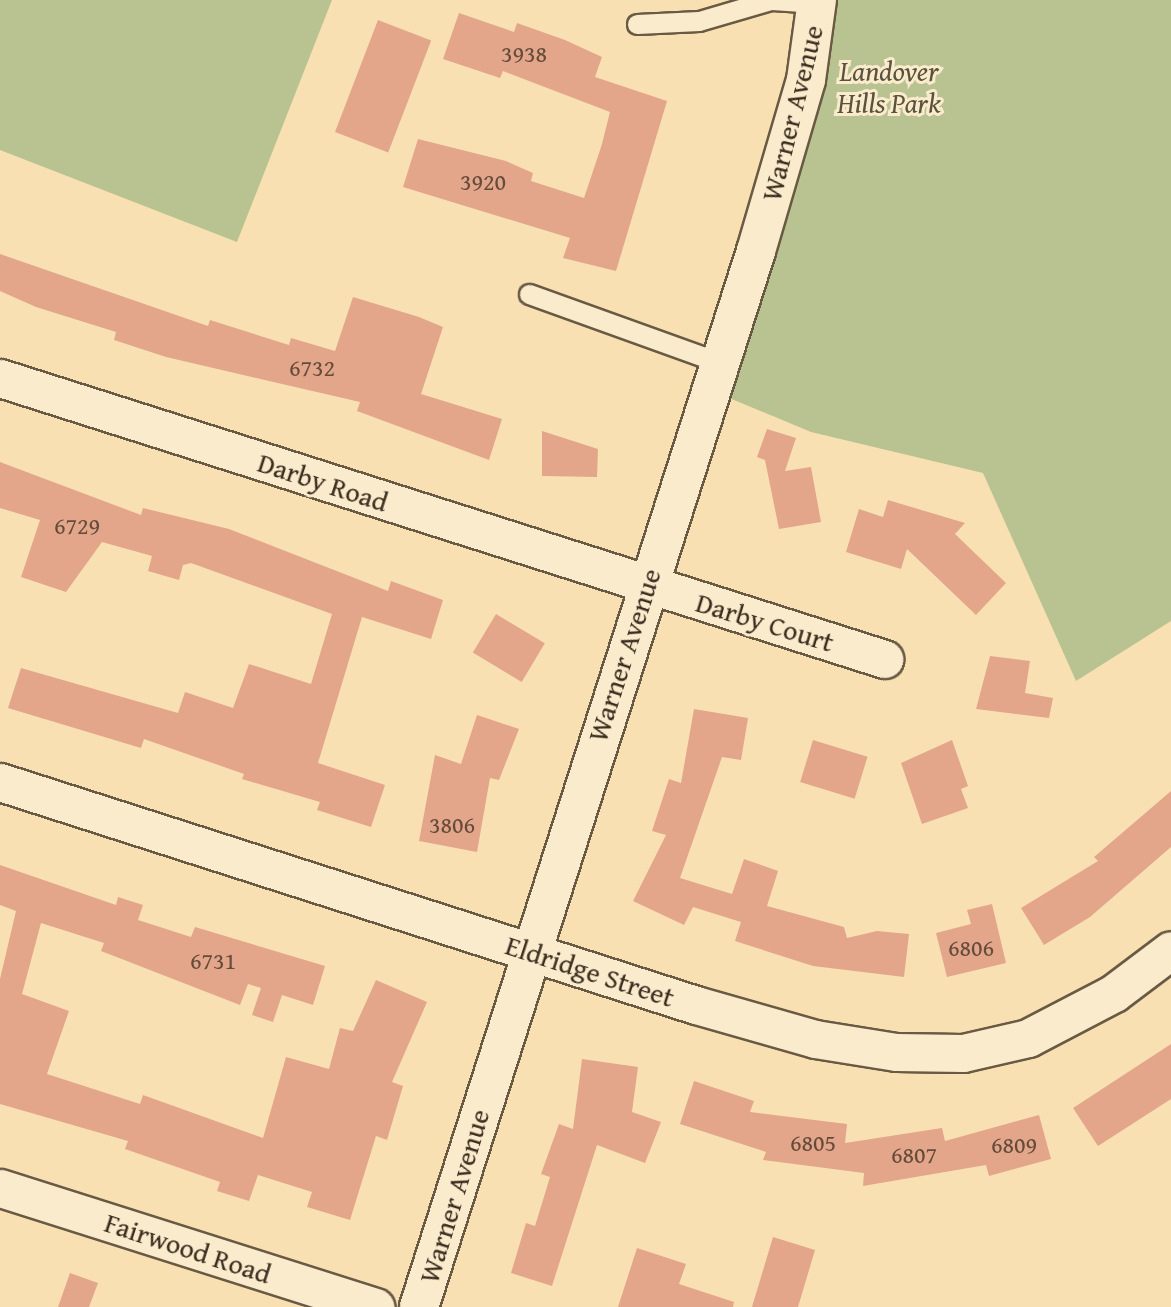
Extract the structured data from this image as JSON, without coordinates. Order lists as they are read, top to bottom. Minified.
{"streets":{"street":["Warner Avenue","Darby Road","Darby Court","Eldridge Street","Fairwood Road"]},"crossings":[["Warner Avenue","Darby Road"],["Warner Avenue","Darby Court"],["Warner Avenue","Eldridge Street"],["Darby Road","Darby Court"]],"parks":["Landover Hills Park"],"house_numbers":["3938","3920","6732","6729","3806","6806","6731","6805","6809","6807"]}
